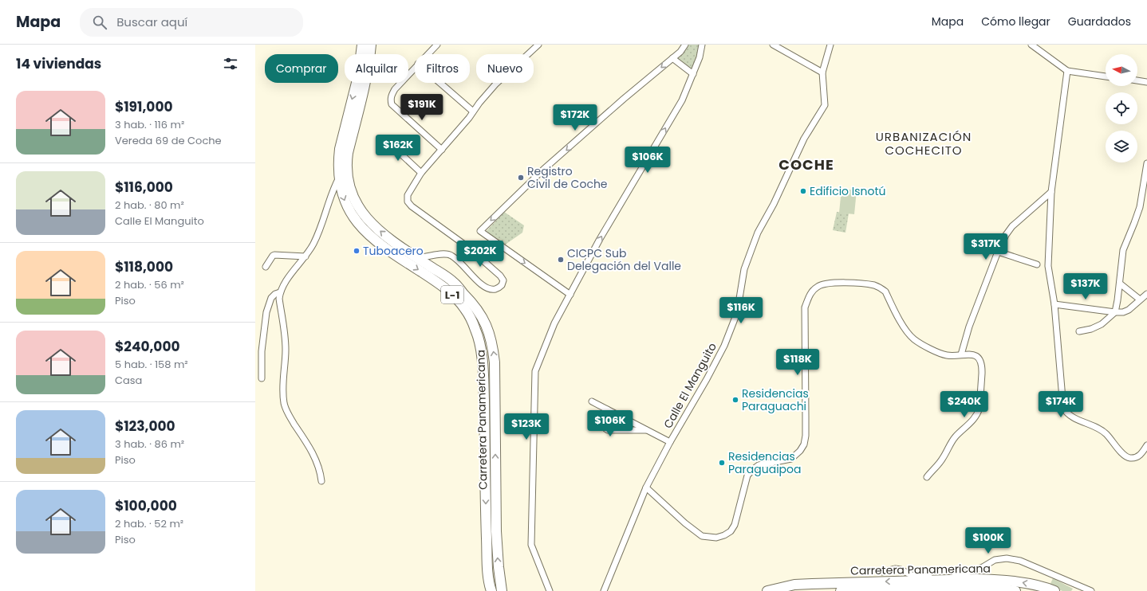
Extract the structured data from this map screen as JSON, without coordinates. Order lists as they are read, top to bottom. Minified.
{"streets":{"main road":["L-1","Carretera Panamericana"],"street":["Calle El Manguito"]},"districts":["URBANIZACIÓN COCHECITO","COCHE"],"places":["Registro Civil de Coche","Edificio Isnotú","Tuboacero","CICPC Sub Delegación del Valle","Residencias Paraguachi","Residencias Paraguaipoa"],"north":"left","page":{"header":"Mapa","search":"Buscar aquí","nav":["Mapa","Cómo llegar","Guardados"],"heading":"14 viviendas","chip":["Comprar","Alquilar","Filtros","Nuevo"],"list":[{"name":"$191,000","note":"3 hab. · 116 m² · Vereda 69 de Coche"},{"name":"$116,000","note":"2 hab. · 80 m² · Calle El Manguito"},{"name":"$118,000","note":"2 hab. · 56 m² · Piso"},{"name":"$240,000","note":"5 hab. · 158 m² · Casa"},{"name":"$123,000","note":"3 hab. · 86 m² · Piso"},{"name":"$100,000","note":"2 hab. · 52 m² · Piso"}],"price":["$191K","$172K","$162K","$106K","$317K","$202K","$137K","$116K","$118K","$240K","$174K","$106K","$123K","$100K"]}}
